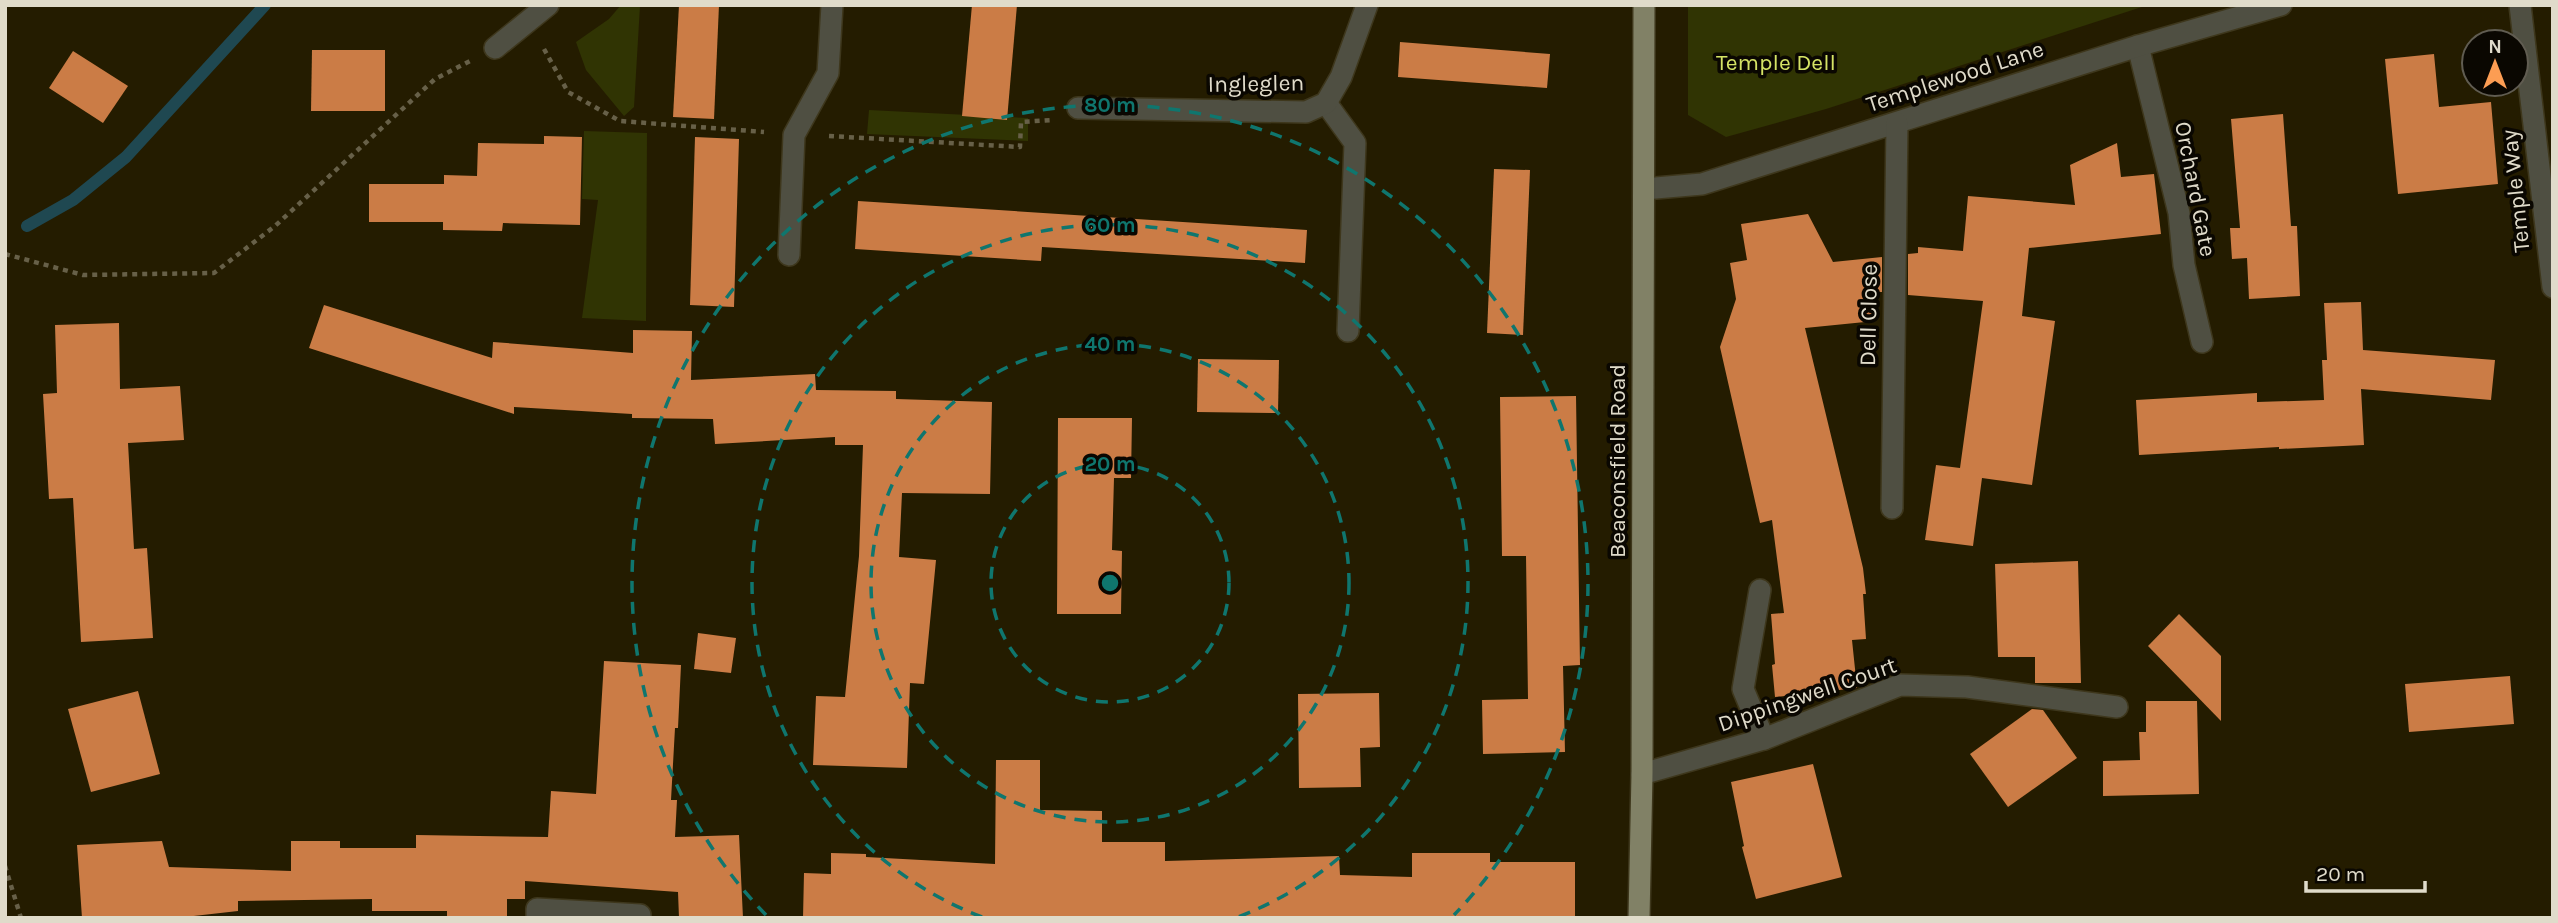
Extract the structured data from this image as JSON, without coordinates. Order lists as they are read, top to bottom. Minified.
{"streets":{"main road":["Beaconsfield Road"],"street":["Templewood Lane","Ingleglen","Orchard Gate","Temple Way","Dell Close","Dippingwell Court"]},"crossings":[["Templewood Lane","Orchard Gate"],["Templewood Lane","Dell Close"],["Templewood Lane","Beaconsfield Road"],["Beaconsfield Road","Dippingwell Court"]],"parks":["Temple Dell"],"scale_bar":"20 m","north":"top","rings":["80 m","60 m","40 m","20 m"]}
